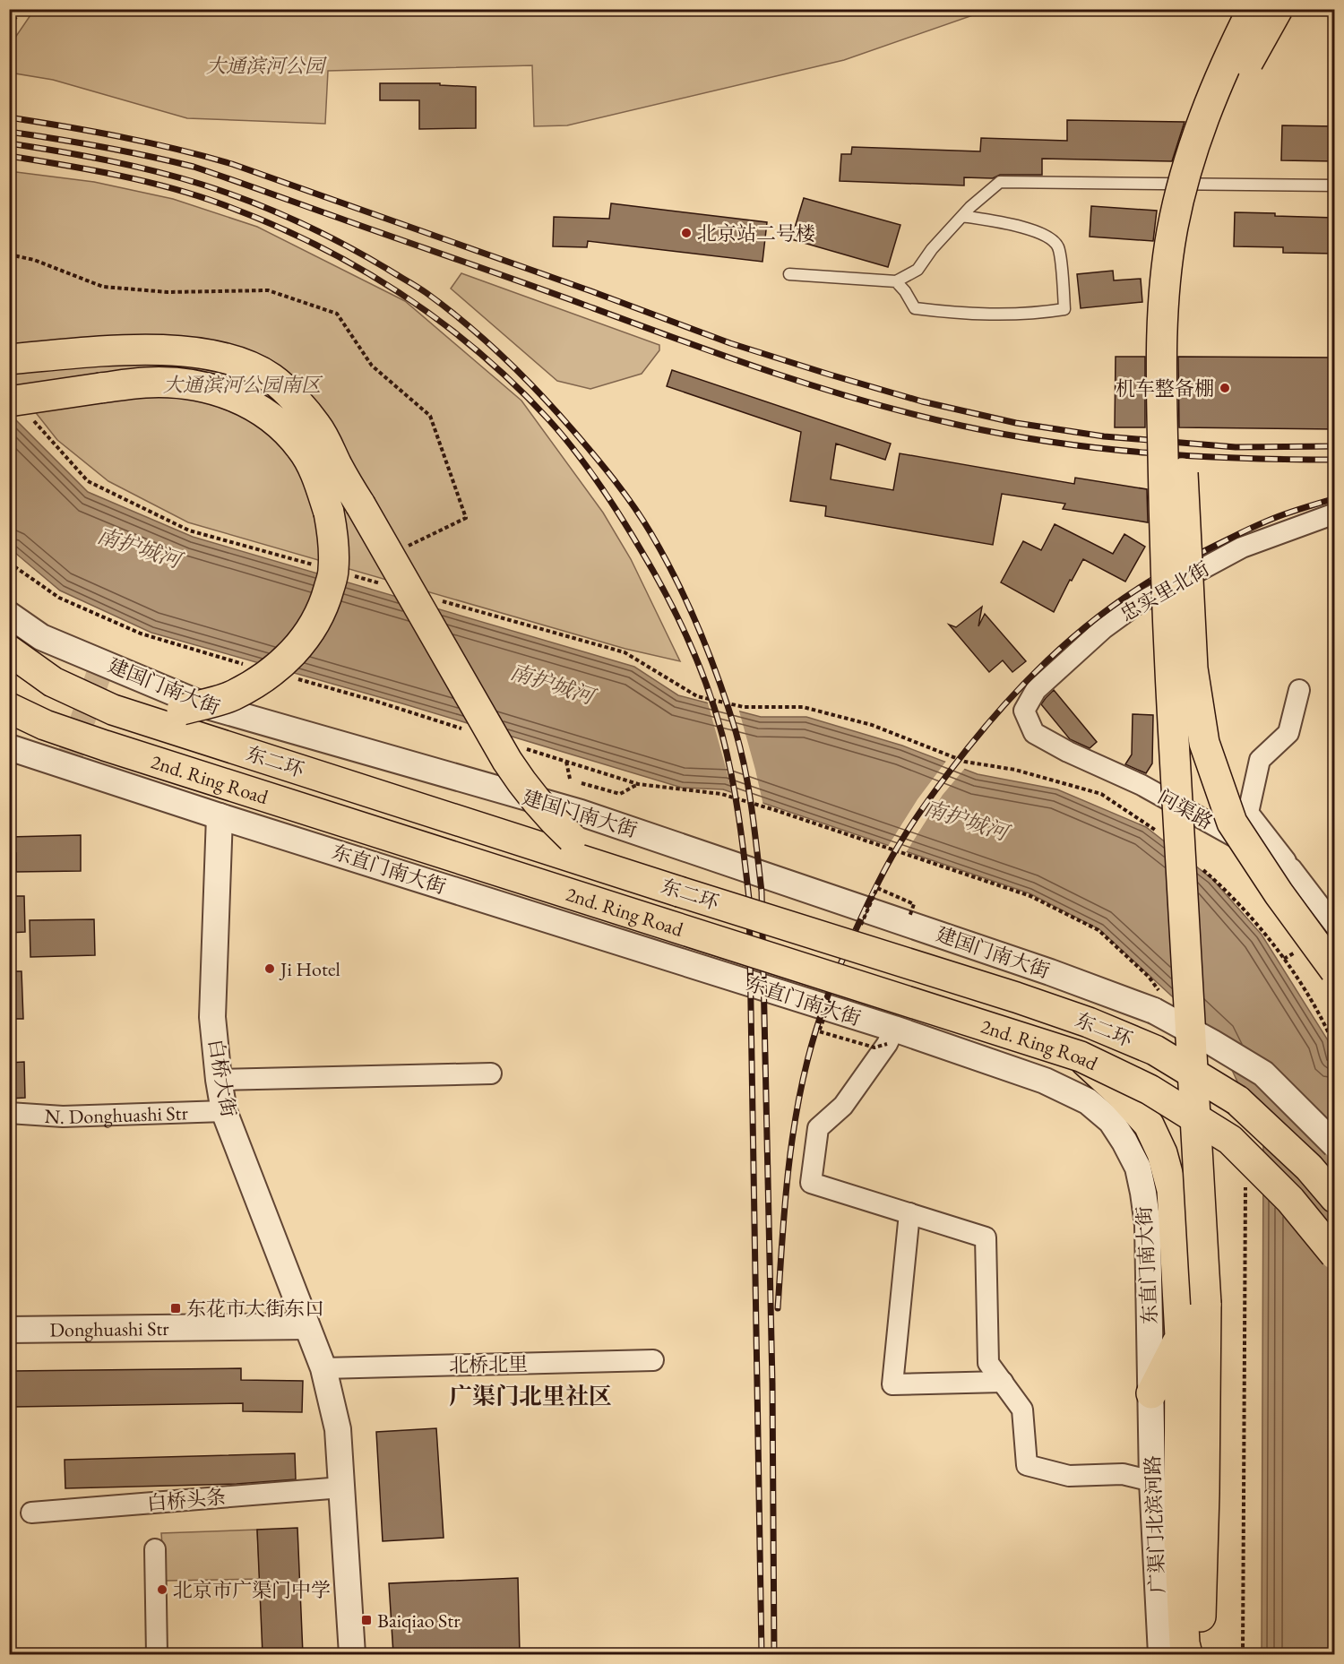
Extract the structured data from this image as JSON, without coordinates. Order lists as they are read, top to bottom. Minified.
{"streets":{"highway":["东二环","2nd. Ring Road"],"street":["忠实里北街","建国门南大街","问渠路","东直门南大街","白桥大街","N. Donghuashi Str","Donghuashi Str","北桥北里","白桥头条","广渠门北滨河路"]},"crossings":[["忠实里北街","问渠路"],["东二环","2nd. Ring Road"],["东直门南大街","白桥大街"],["东直门南大街","广渠门北滨河路"],["白桥大街","N. Donghuashi Str"],["白桥大街","Donghuashi Str"]],"districts":["广渠门北里社区"],"water":["南护城河"],"parks":["大通滨河公园","大通滨河公园南区"],"places":{"other":["北京站二号楼","机车整备棚","Ji Hotel","北京市广渠门中学"],"transit":["东花市大街东口","Baiqiao Str"]}}
